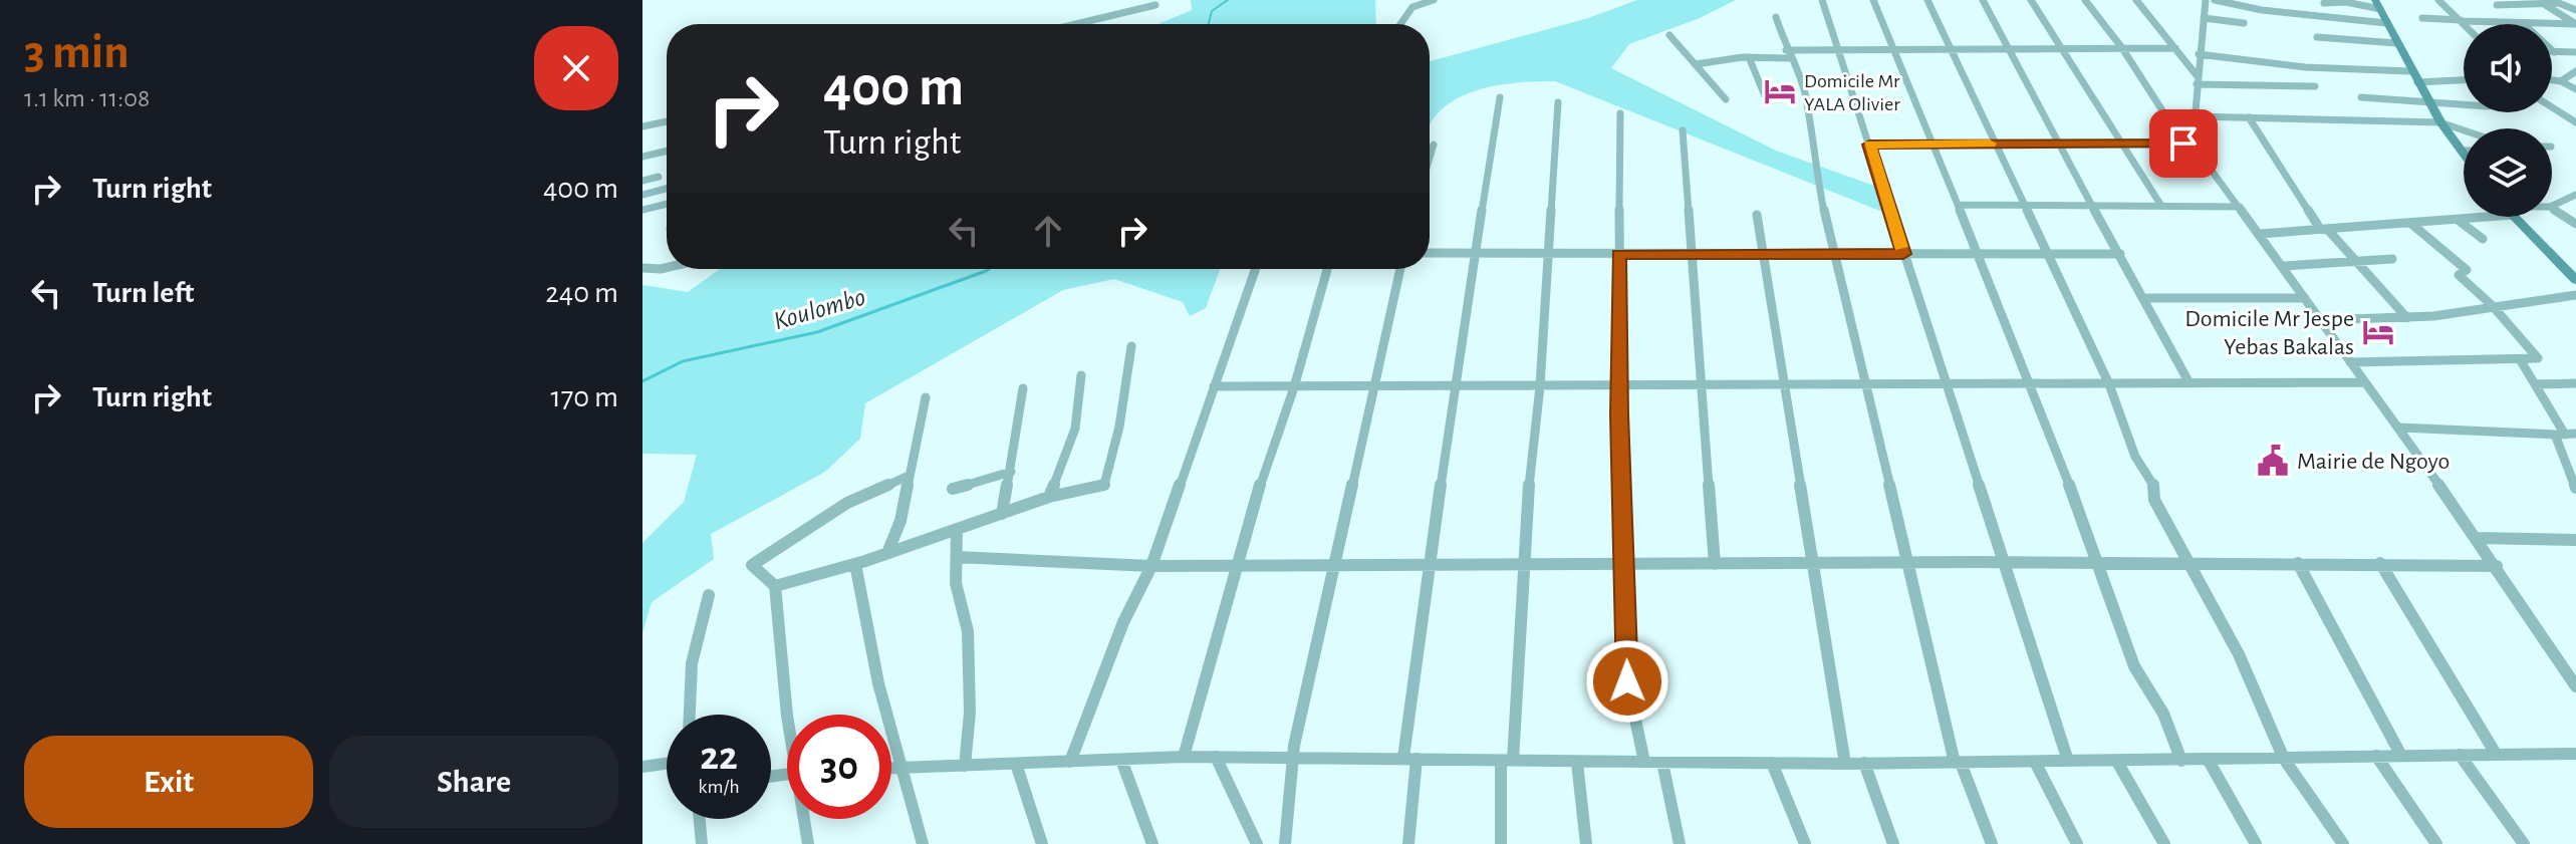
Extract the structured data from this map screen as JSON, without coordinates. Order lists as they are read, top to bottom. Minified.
{"water":["Koulombo"],"places":{"hotel":["Domicile Mr YALA Olivier","Domicile Mr Jespe Yebas Bakalas"],"public building":["Mairie de Ngoyo"]},"page":{"heading":["3 min","1.1 km · 11:08"],"turn":["400 m","Turn right"],"list":[{"name":"Turn right","value":"400 m"},{"name":"Turn left","value":"240 m"},{"name":"Turn right","value":"170 m"}],"speed":"22 km/h","limit":"30","buttons":["Exit","Share"]}}
